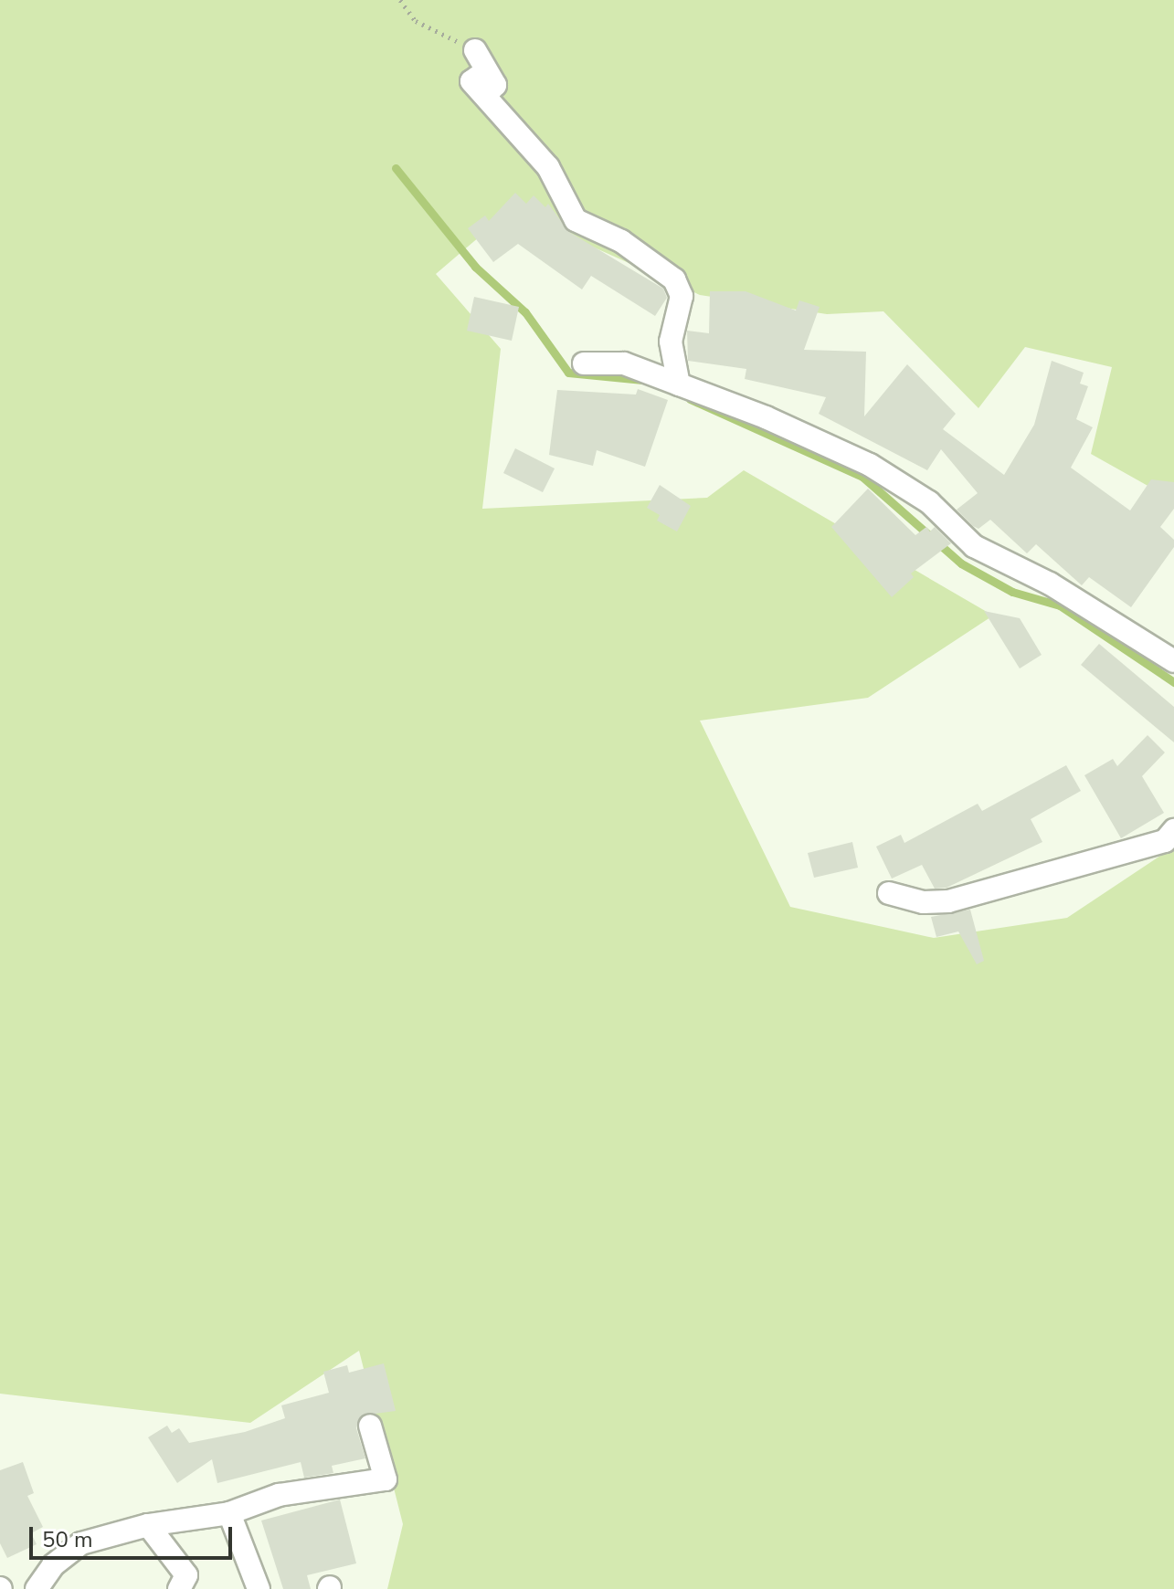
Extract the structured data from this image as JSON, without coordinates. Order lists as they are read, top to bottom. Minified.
{"scale_bar":"50 m"}
